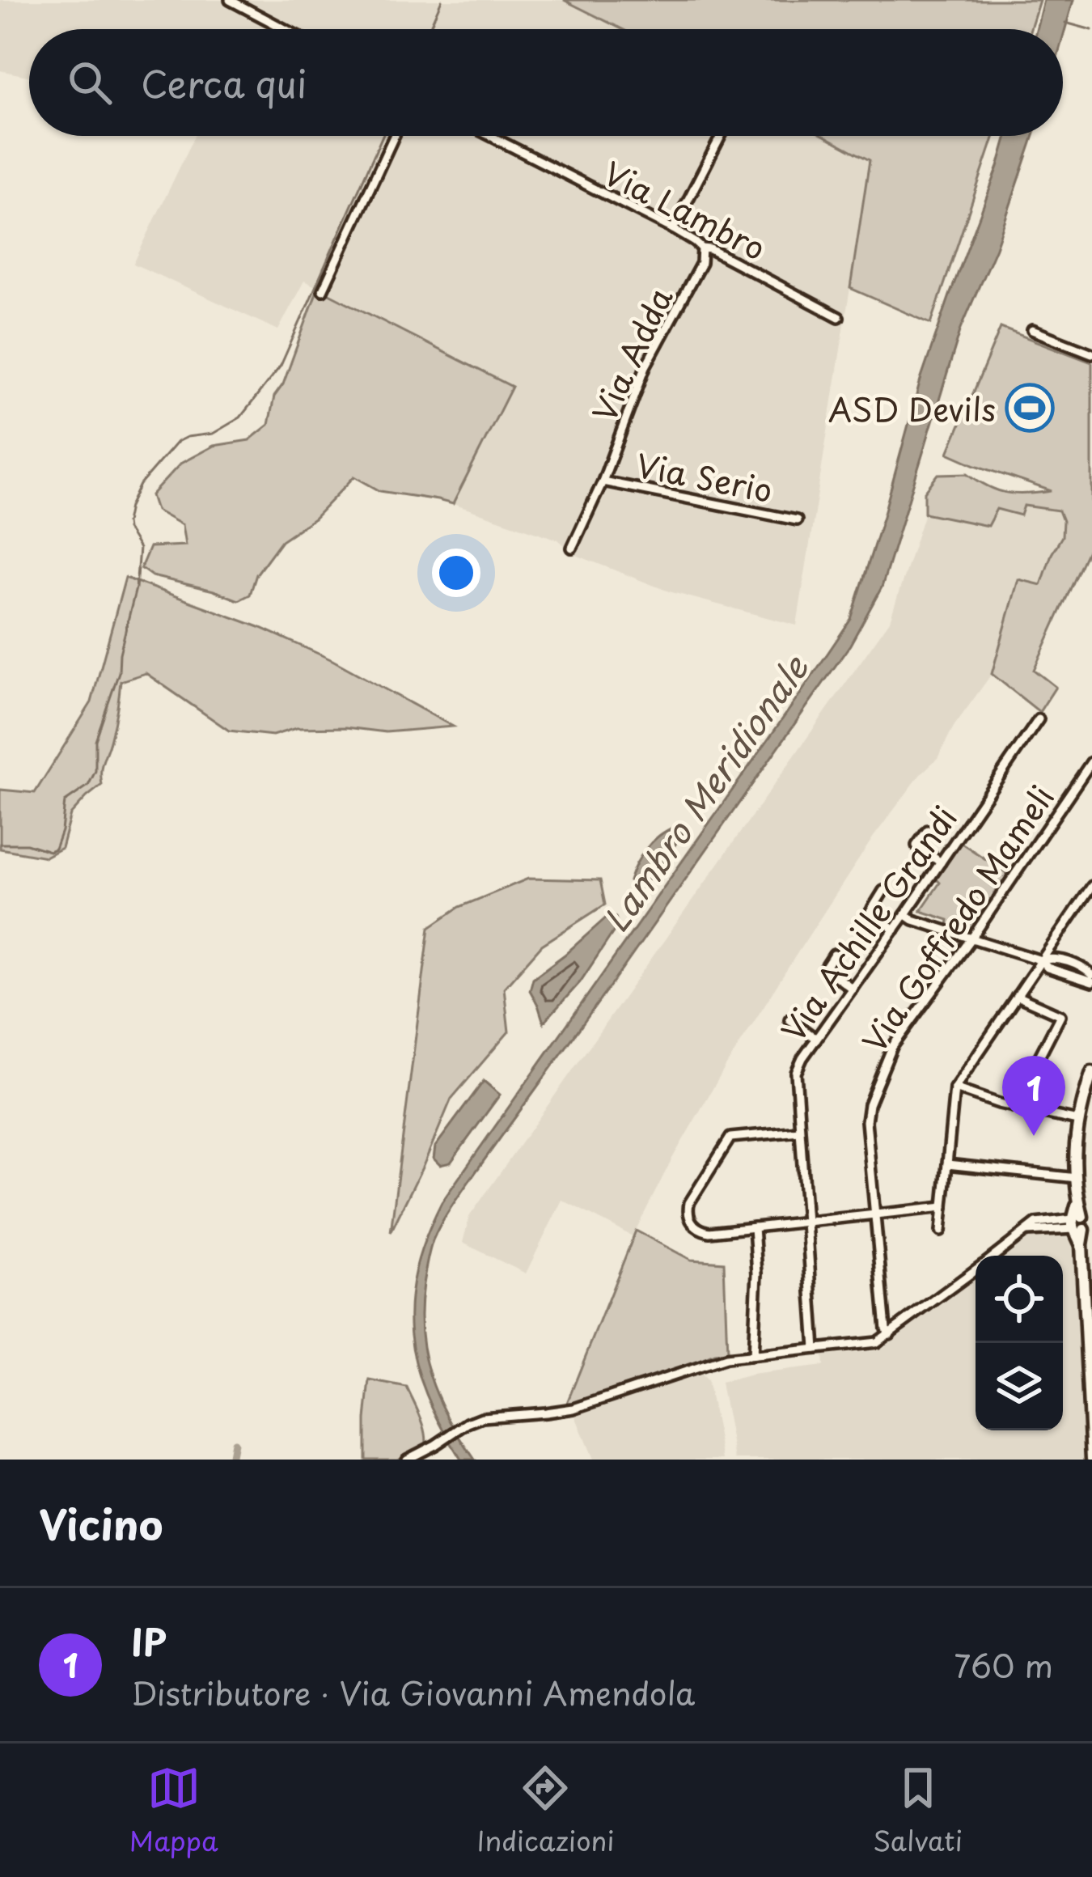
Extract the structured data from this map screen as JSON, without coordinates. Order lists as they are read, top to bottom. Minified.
{"streets":{"street":["Via Lambro","Via Adda","Via Serio","Via Goffredo Mameli","Via Achille Grandi"]},"crossings":[["Via Lambro","Via Adda"],["Via Adda","Via Serio"]],"water":["Lambro Meridionale"],"places":{"sports":["ASD Devils"]},"page":{"search":"Cerca qui","pins":"1","heading":"Vicino","list":[{"mark":"1","name":"IP","note":"Distributore · Via Giovanni Amendola","value":"760 m"}],"nav":["Mappa","Indicazioni","Salvati"]}}
